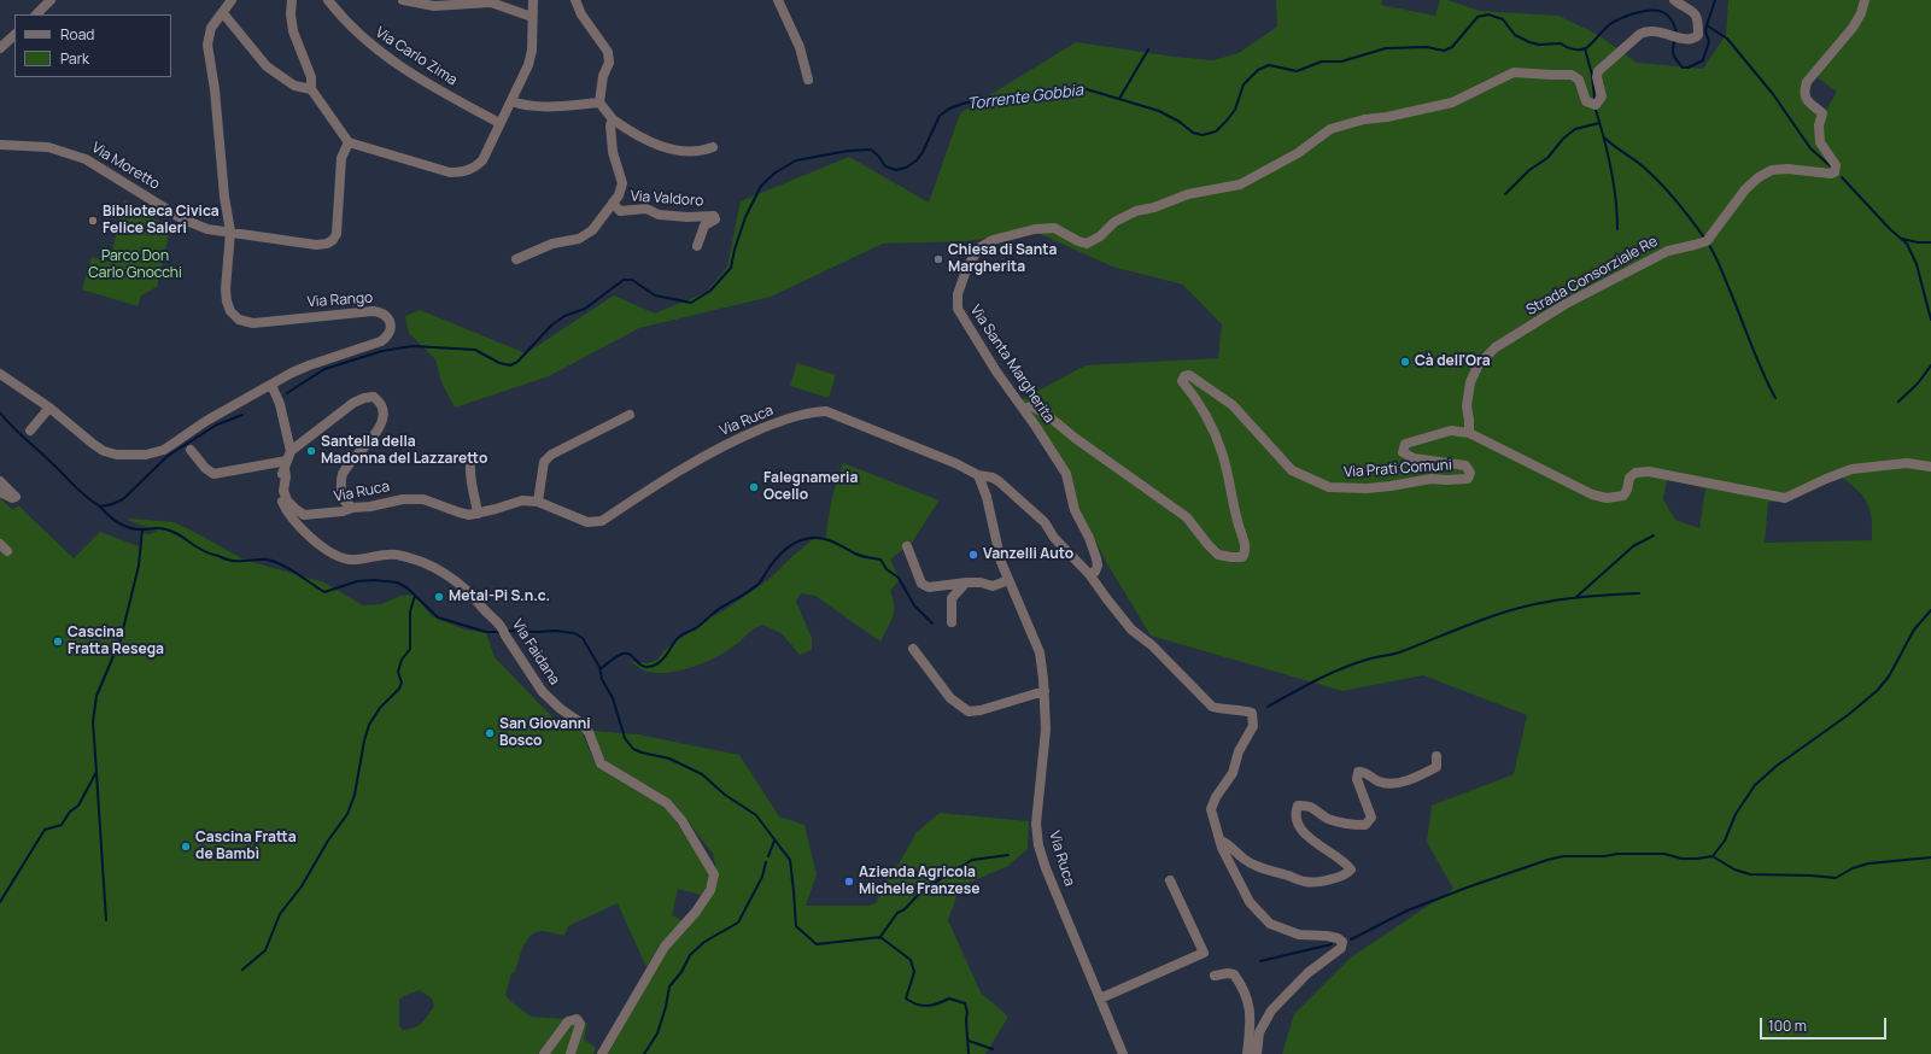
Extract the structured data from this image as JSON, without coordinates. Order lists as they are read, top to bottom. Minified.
{"streets":{"street":["Via Carlo Zima","Via Moretto","Via Valdoro","Strada Consorziale Re","Via Rango","Via Santa Margherita","Via Ruca","Via Prati Comuni","Via Faidana"]},"crossings":[["Via Moretto","Via Rango"],["Strada Consorziale Re","Via Prati Comuni"],["Via Santa Margherita","Via Ruca"],["Via Santa Margherita","Via Prati Comuni"],["Via Ruca","Via Faidana"]],"water":["Torrente Gobbia"],"parks":["Parco Don Carlo Gnocchi"],"places":["Biblioteca Civica Felice Saleri","Chiesa di Santa Margherita","Cà dell'Ora","Santella della Madonna del Lazzaretto","Falegnameria Ocello","Vanzelli Auto","Metal-Pi S.n.c.","Cascina Fratta Resega","San Giovanni Bosco","Cascina Fratta de Bambì","Azienda Agricola Michele Franzese"],"legend":["Road","Park"],"scale_bar":"100 m"}
